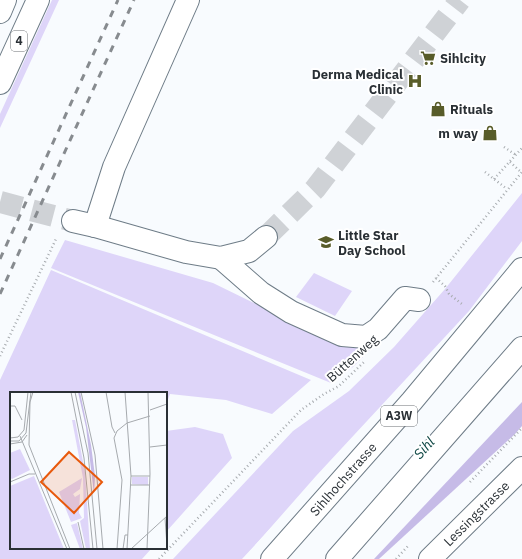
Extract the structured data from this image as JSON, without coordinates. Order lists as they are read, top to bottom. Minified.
{"streets":{"main road":["4","A3W","Sihlhochstrasse","Lessingstrasse"],"path":["Büttenweg"]},"water":["Sihl"],"places":{"supermarket":["Sihlcity"],"hospital":["Derma Medical Clinic"],"shop":["Rituals","m way"],"school or university":["Little Star Day School"]}}
